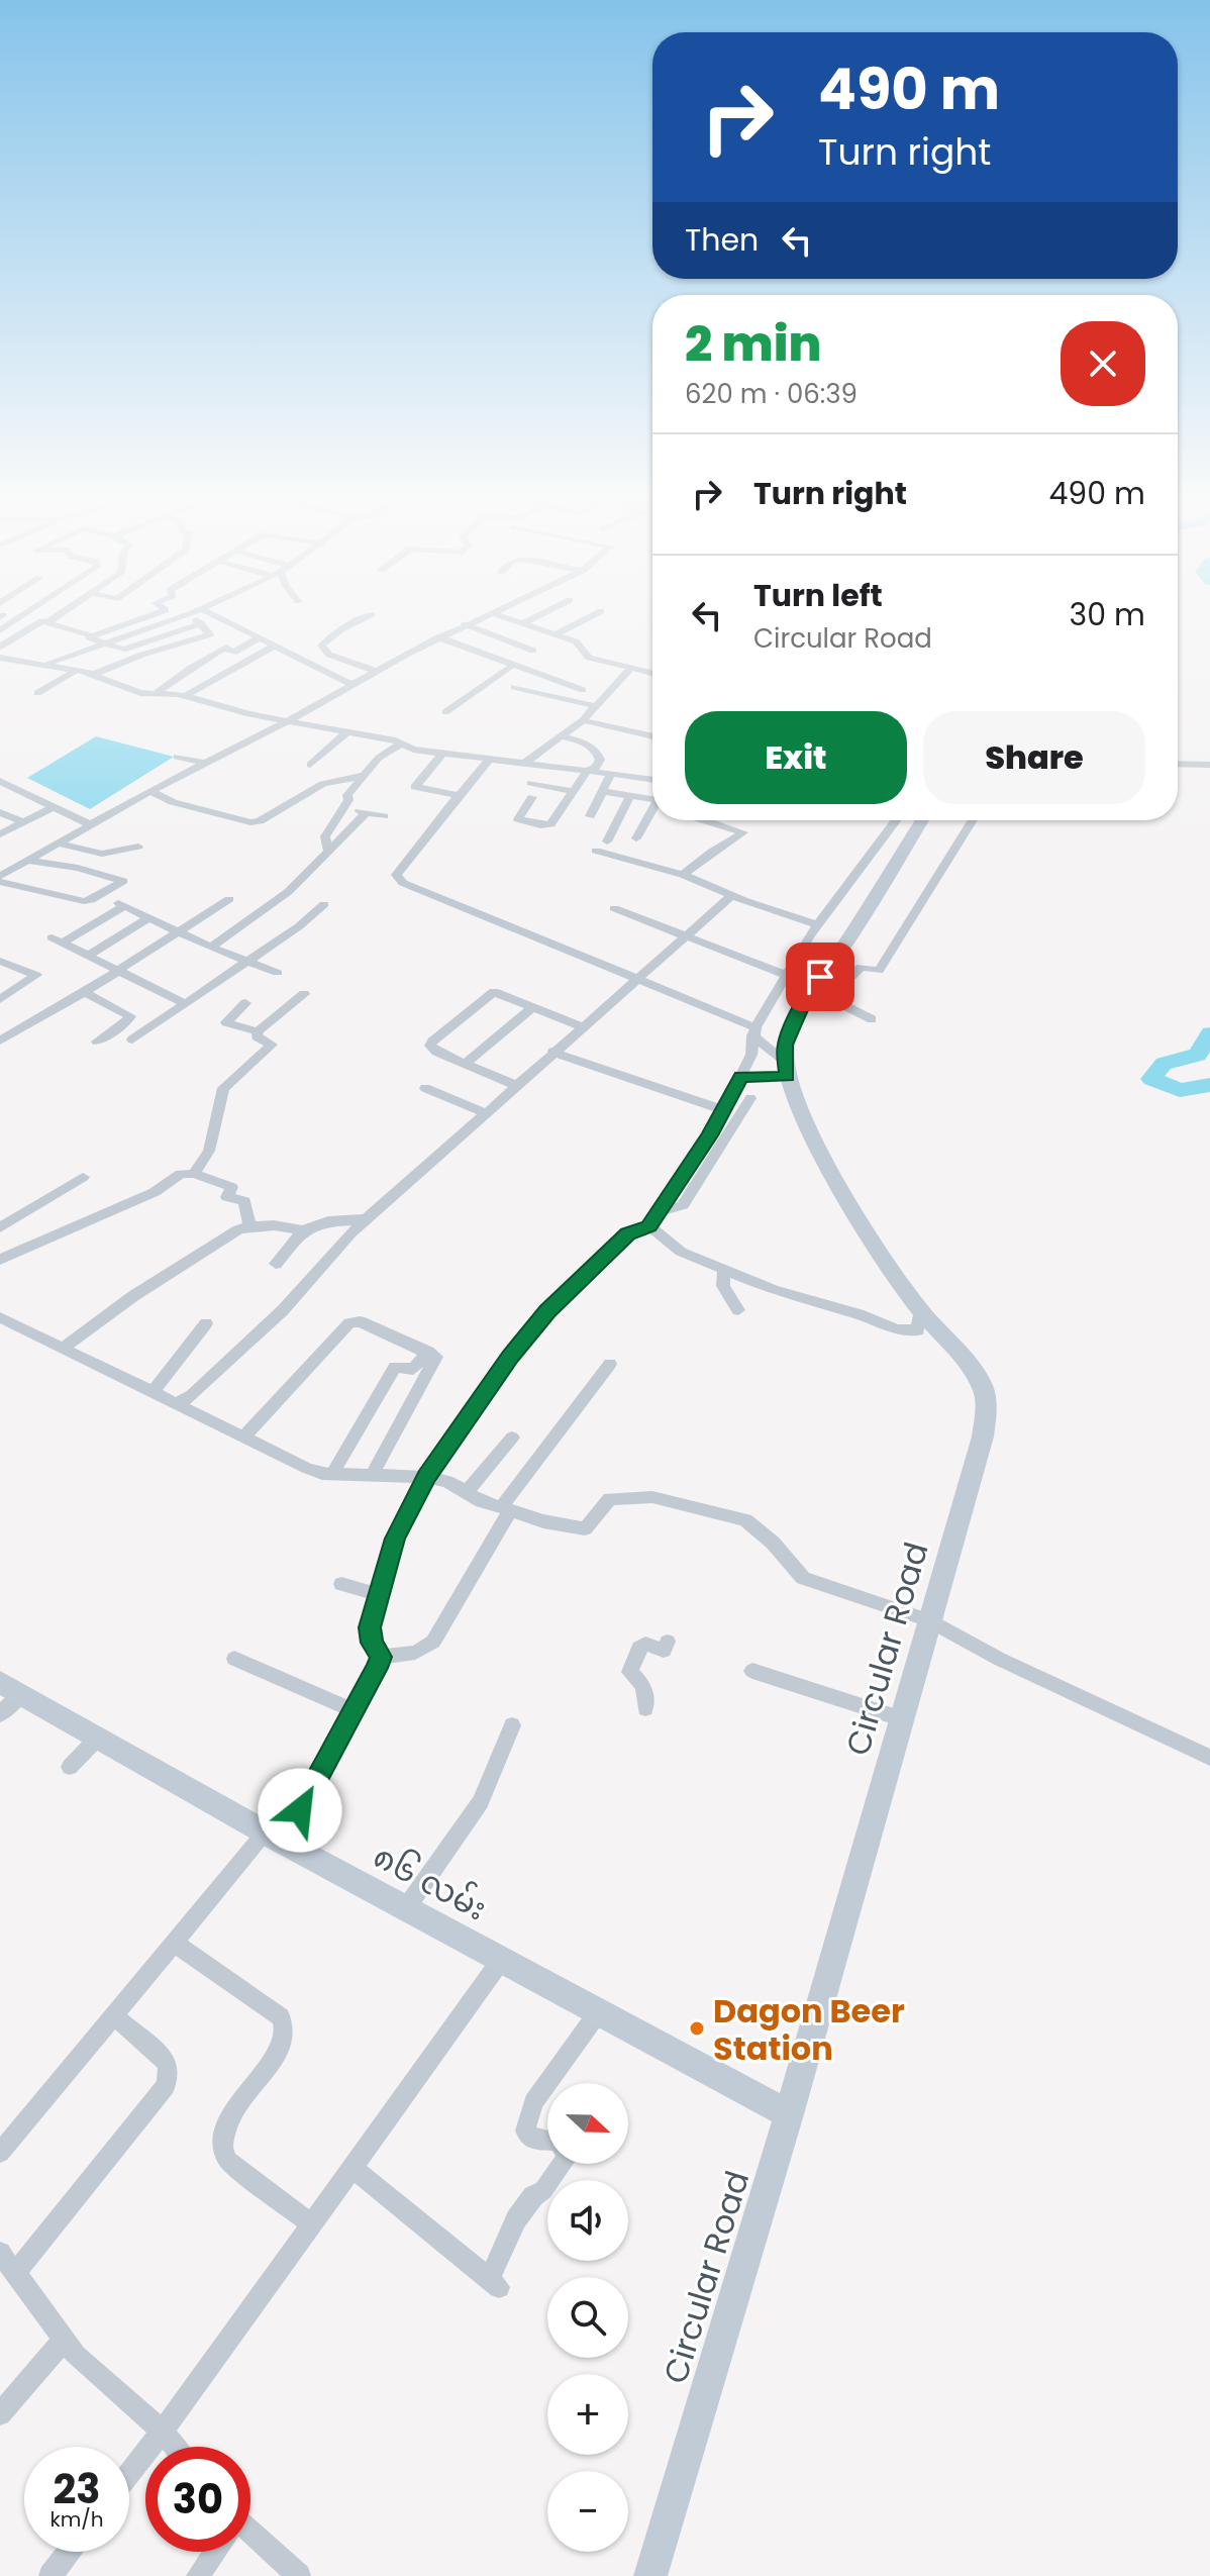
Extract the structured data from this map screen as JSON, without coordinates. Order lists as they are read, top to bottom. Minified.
{"streets":{"main road":["Circular Road","၈၆ လမ်း"]},"crossings":[["Circular Road","၈၆ လမ်း"]],"places":["Dagon Beer Station"],"north":"right","page":{"turn":["490 m","Turn right"],"then":"Then","heading":["2 min","620 m · 06:39"],"list":[{"name":"Turn right","value":"490 m"},{"name":"Turn left","note":"Circular Road","value":"30 m"}],"buttons":["Exit","Share"],"map_buttons":["+","−"],"speed":"23 km/h","limit":"30"}}
